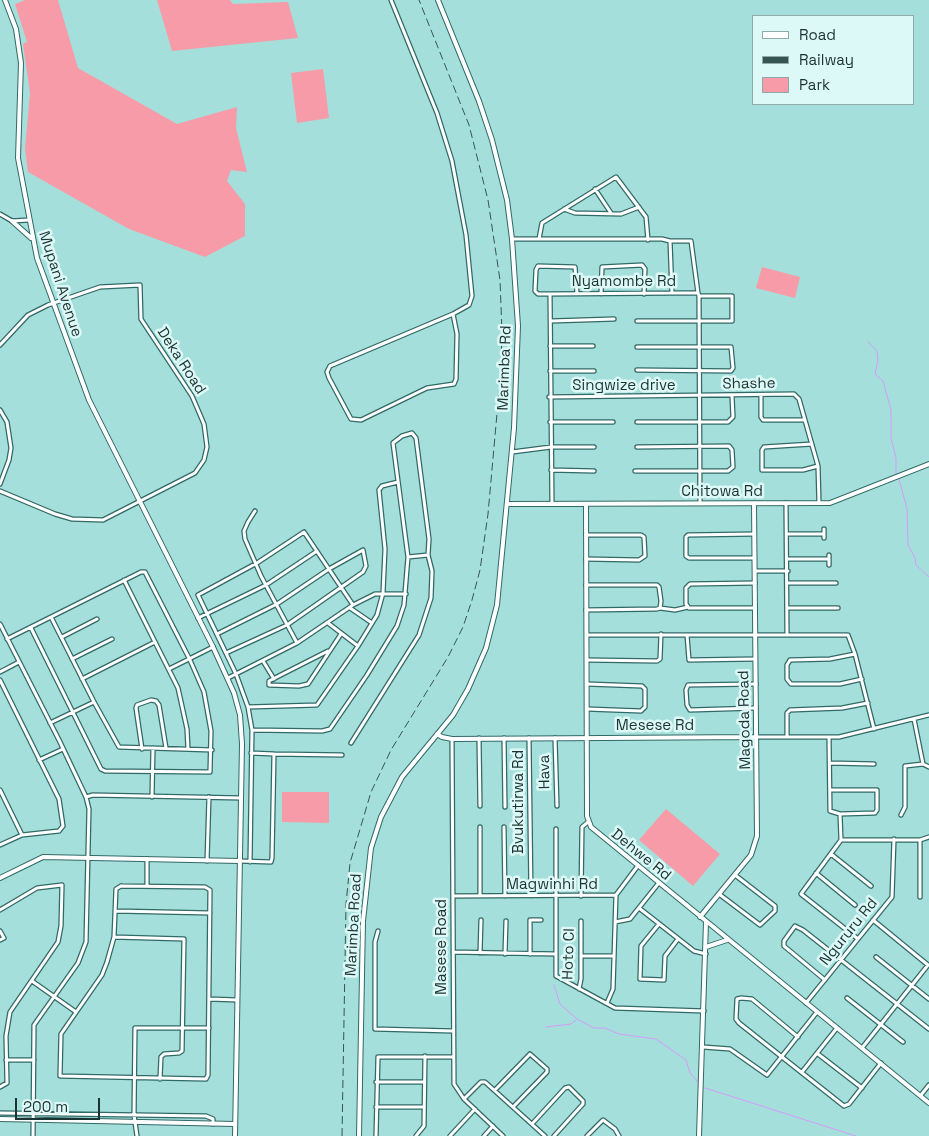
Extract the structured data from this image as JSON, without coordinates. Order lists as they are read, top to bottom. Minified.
{"streets":{"street":["Nyamombe Rd","Mupani Avenue","Deka Road","Marimba Rd","Shashe","Singwize drive","Chitowa Rd","Magoda Road","Mesese Rd","Hava","Bvukutirwa Rd","Dehwe Rd","Magwinhi Rd","Marimba Road","Ngururu Rd","Masese Road","Hoto Cl"]},"crossings":[["Nyamombe Rd","Singwize drive"],["Nyamombe Rd","Chitowa Rd"],["Mupani Avenue","Deka Road"],["Marimba Rd","Chitowa Rd"],["Marimba Rd","Mesese Rd"],["Marimba Rd","Marimba Road"],["Shashe","Singwize drive"],["Chitowa Rd","Magoda Road"],["Magoda Road","Mesese Rd"],["Magoda Road","Dehwe Rd"],["Mesese Rd","Hava"],["Mesese Rd","Bvukutirwa Rd"],["Mesese Rd","Marimba Road"],["Mesese Rd","Masese Road"],["Bvukutirwa Rd","Magwinhi Rd"],["Dehwe Rd","Magwinhi Rd"],["Dehwe Rd","Ngururu Rd"],["Magwinhi Rd","Masese Road"]],"legend":["Road","Railway","Park"],"scale_bar":"200 m"}
